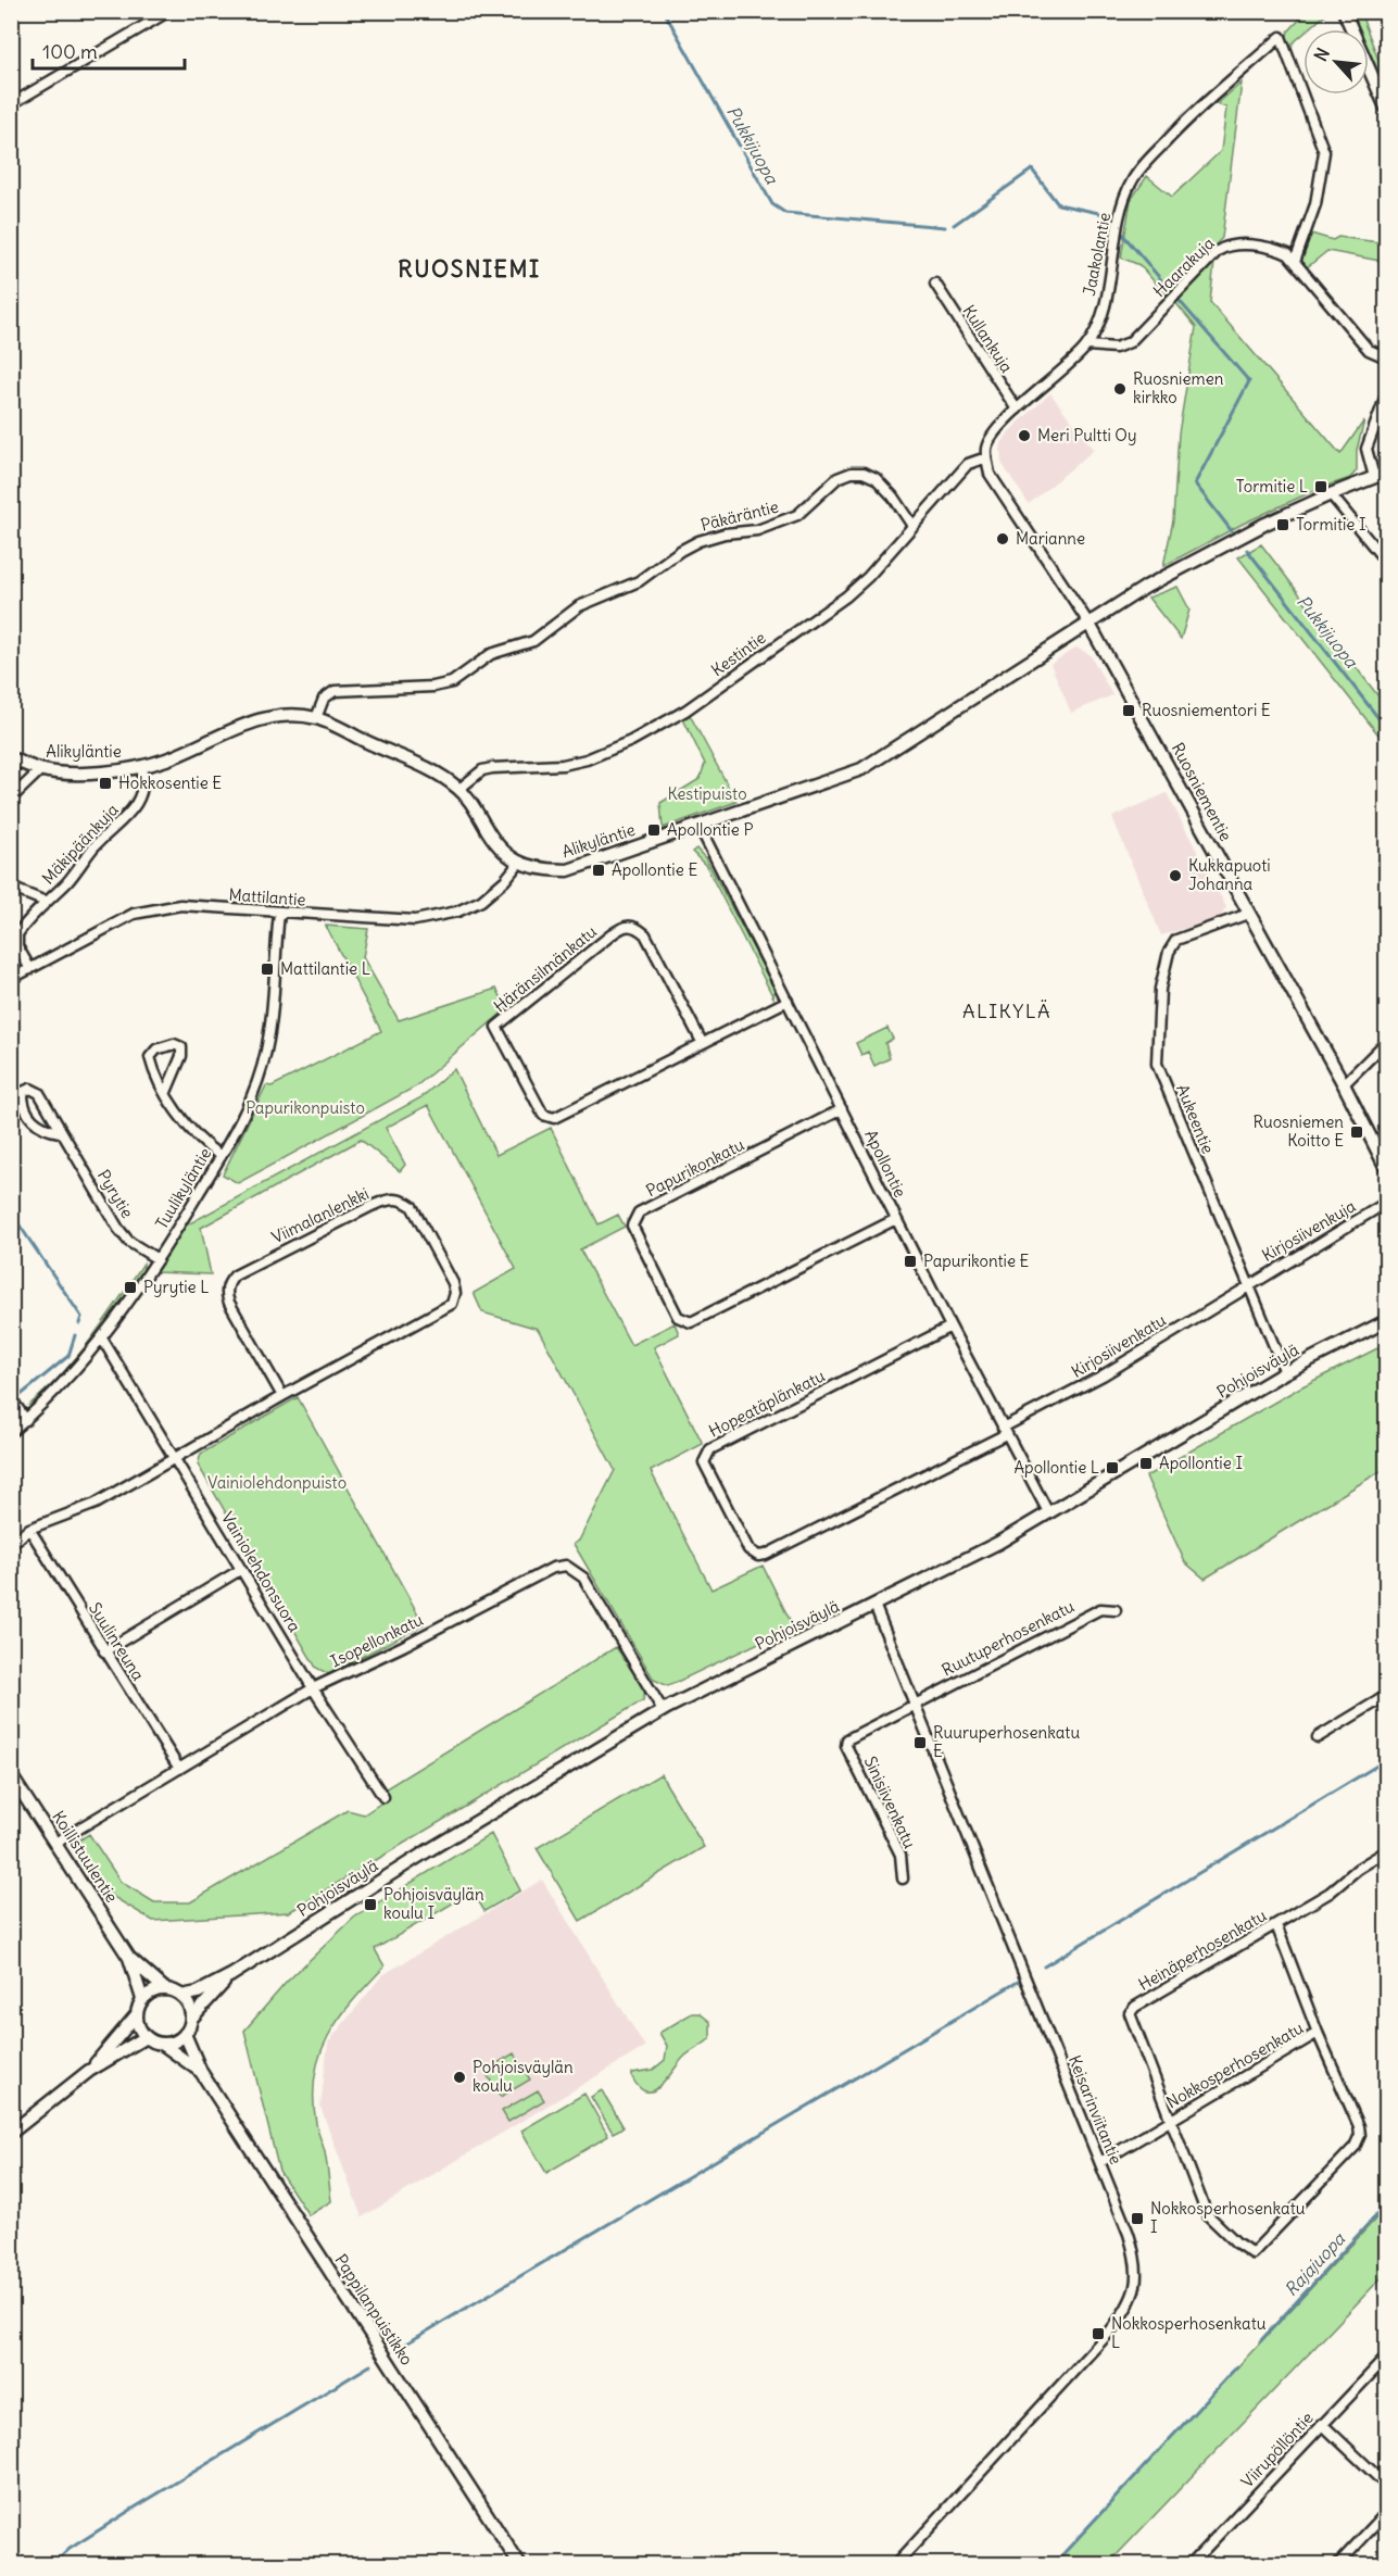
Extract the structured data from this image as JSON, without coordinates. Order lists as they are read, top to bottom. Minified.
{"streets":{"street":["Jaakolantie","Haarakuja","Kullankuja","Päkäräntie","Kestintie","Alikyläntie","Ruosniementie","Mäkipäänkuja","Mattilantie","Häränsilmänkatu","Aukeentie","Apollontie","Papurikonkatu","Tuulikyläntie","Pyrytie","Viimalanlenkki","Kirjosiivenkuja","Kirjosiivenkatu","Pohjoisväylä","Hopeatäplänkatu","Vainiolehdonsuora","Ruutuperhosenkatu","Isopellonkatu","Suulinreuna","Sinisiivenkatu","Koillistuulentie","Heinäperhosenkatu","Nokkosperhosenkatu","Keisarinviitantie","Pappilanpuistikko","Viirupöllöntie"]},"crossings":[["Jaakolantie","Haarakuja"],["Jaakolantie","Kullankuja"],["Jaakolantie","Kestintie"],["Päkäräntie","Kestintie"],["Päkäräntie","Alikyläntie"],["Kestintie","Alikyläntie"],["Alikyläntie","Ruosniementie"],["Alikyläntie","Mäkipäänkuja"],["Alikyläntie","Mattilantie"],["Alikyläntie","Apollontie"],["Ruosniementie","Aukeentie"],["Mäkipäänkuja","Mattilantie"],["Mattilantie","Tuulikyläntie"],["Häränsilmänkatu","Apollontie"],["Aukeentie","Kirjosiivenkuja"],["Aukeentie","Kirjosiivenkatu"],["Aukeentie","Pohjoisväylä"],["Apollontie","Papurikonkatu"],["Apollontie","Kirjosiivenkatu"],["Apollontie","Pohjoisväylä"],["Apollontie","Hopeatäplänkatu"],["Tuulikyläntie","Pyrytie"],["Tuulikyläntie","Vainiolehdonsuora"],["Viimalanlenkki","Vainiolehdonsuora"],["Viimalanlenkki","Suulinreuna"],["Kirjosiivenkuja","Kirjosiivenkatu"],["Kirjosiivenkatu","Hopeatäplänkatu"],["Pohjoisväylä","Isopellonkatu"],["Pohjoisväylä","Koillistuulentie"],["Pohjoisväylä","Keisarinviitantie"],["Pohjoisväylä","Pappilanpuistikko"],["Vainiolehdonsuora","Isopellonkatu"],["Ruutuperhosenkatu","Sinisiivenkatu"],["Ruutuperhosenkatu","Keisarinviitantie"],["Isopellonkatu","Suulinreuna"],["Isopellonkatu","Koillistuulentie"],["Sinisiivenkatu","Keisarinviitantie"],["Koillistuulentie","Pappilanpuistikko"],["Heinäperhosenkatu","Nokkosperhosenkatu"],["Nokkosperhosenkatu","Keisarinviitantie"]],"districts":["RUOSNIEMI","ALIKYLÄ"],"water":["Pukkijuopa","Rajajuopa"],"parks":["Kestipuisto","Papurikonpuisto","Vainiolehdonpuisto"],"places":{"other":["Ruosniemen kirkko","Meri Pultti Oy","Marianne","Kukkapuoti Johanna","Pohjoisväylän koulu"],"transit":["Tormitie L","Tormitie I","Ruosniementori E","Hokkosentie E","Apollontie P","Apollontie E","Mattilantie L","Ruosniemen Koitto E","Papurikontie E","Pyrytie L","Apollontie I","Apollontie L","Ruuruperhosenkatu E","Pohjoisväylän koulu I","Nokkosperhosenkatu I","Nokkosperhosenkatu L"]},"scale_bar":"100 m","north":"top left"}
